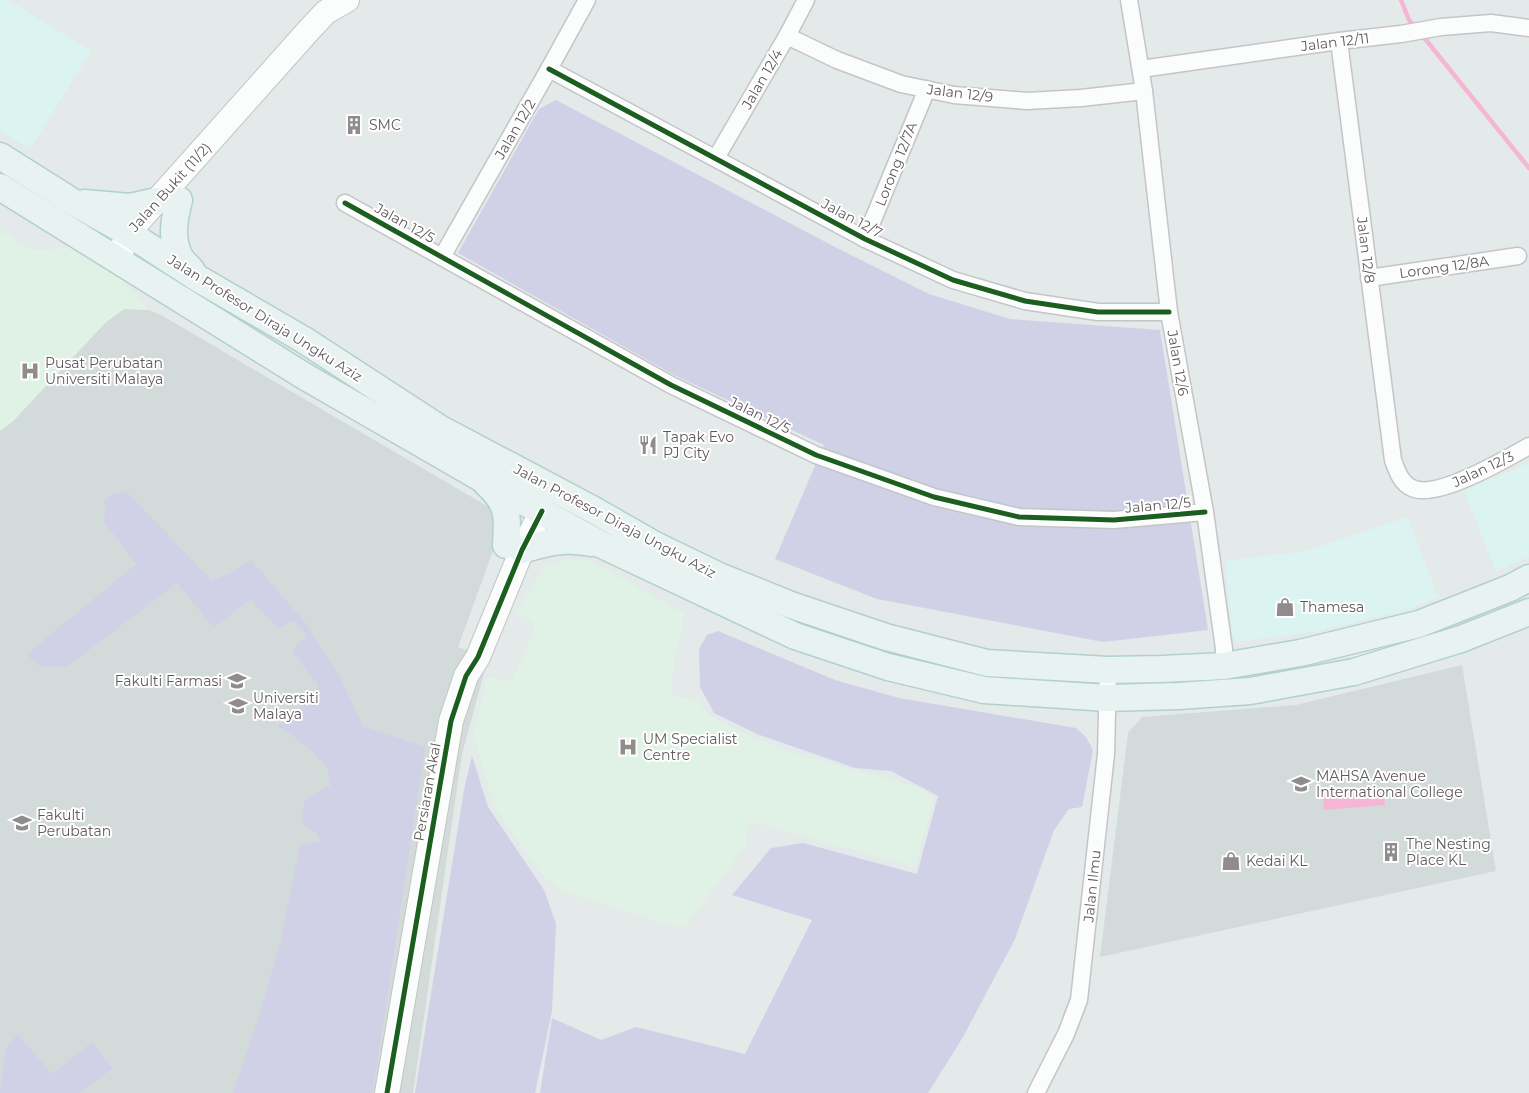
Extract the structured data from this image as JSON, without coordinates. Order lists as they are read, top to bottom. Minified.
{"streets":{"main road":["Jalan Profesor Diraja Ungku Aziz"],"street":["Jalan 12/11","Jalan 12/4","Jalan 12/9","Jalan 12/2","Lorong 12/7A","Jalan Bukit (11/2)","Jalan 12/7","Jalan 12/5","Jalan 12/8","Lorong 12/8A","Jalan 12/6","Jalan 12/3","Persiaran Akal","Jalan Ilmu"]},"crossings":[["Jalan 12/11","Jalan 12/8"],["Jalan 12/11","Jalan 12/6"],["Jalan 12/4","Jalan 12/9"],["Jalan 12/4","Jalan 12/7"],["Jalan 12/9","Lorong 12/7A"],["Jalan 12/9","Jalan 12/6"],["Jalan 12/2","Jalan 12/7"],["Jalan 12/2","Jalan 12/5"],["Lorong 12/7A","Jalan 12/7"],["Jalan Bukit (11/2)","Jalan Profesor Diraja Ungku Aziz"],["Jalan 12/7","Jalan 12/6"],["Jalan 12/5","Jalan 12/6"],["Jalan 12/8","Lorong 12/8A"],["Jalan 12/8","Jalan 12/3"],["Jalan Profesor Diraja Ungku Aziz","Jalan 12/6"],["Jalan Profesor Diraja Ungku Aziz","Persiaran Akal"],["Jalan Profesor Diraja Ungku Aziz","Jalan Ilmu"]],"places":{"building":["SMC","The Nesting Place KL"],"hospital":["Pusat Perubatan Universiti Malaya","UM Specialist Centre"],"restaurant":["Tapak Evo PJ City"],"shop":["Thamesa","Kedai KL"],"school or university":["Fakulti Farmasi","Universiti Malaya","MAHSA Avenue International College","Fakulti Perubatan"]}}
